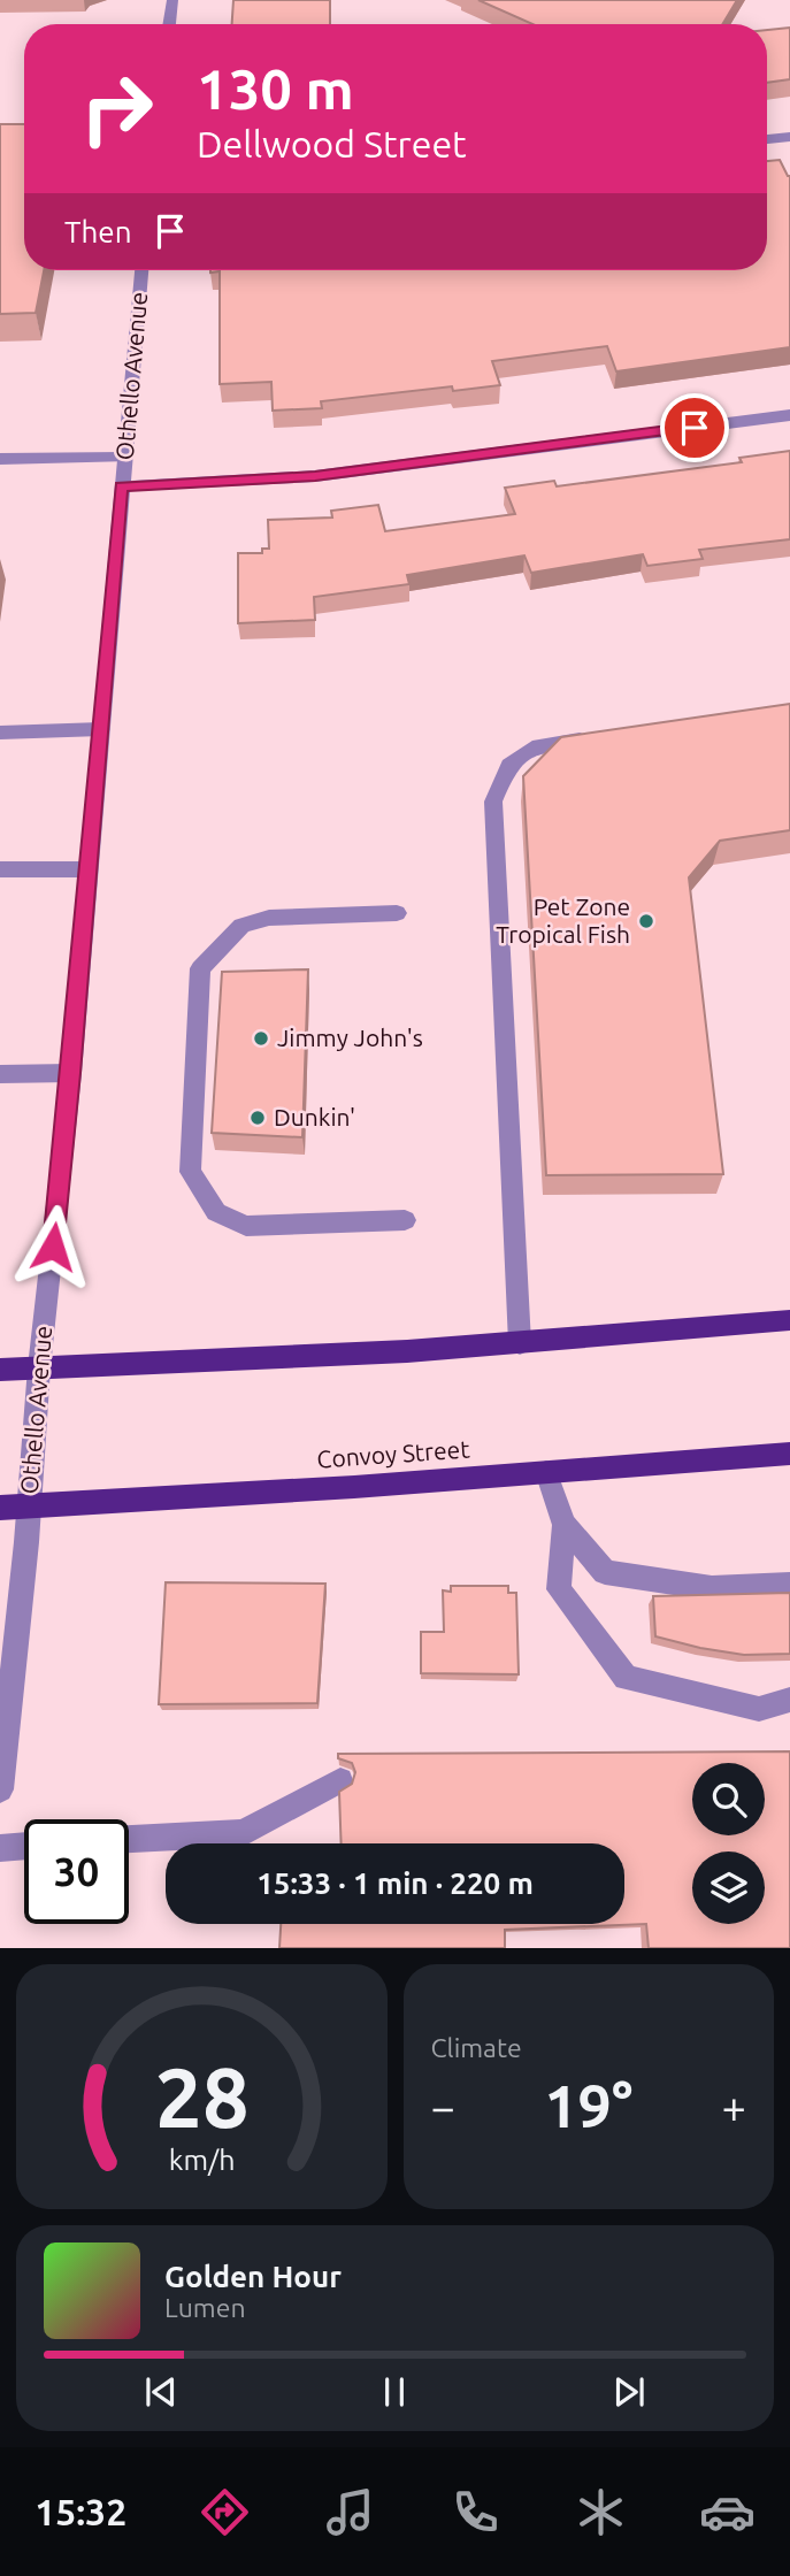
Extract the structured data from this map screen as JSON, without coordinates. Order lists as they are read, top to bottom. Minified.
{"streets":{"main road":["Convoy Street"],"street":["Othello Avenue"]},"crossings":[["Othello Avenue","Convoy Street"]],"places":["Pet Zone Tropical Fish","Jimmy John's","Dunkin'"],"page":{"turn":["130 m","Dellwood Street"],"then":"Then","limit":"30","trip":"15:33 · 1 min · 220 m","tile":"Climate","heat":["−","19°","+"],"song":["Golden Hour","Lumen"],"tabs":"15:32","gauge":["28","km/h"]}}
